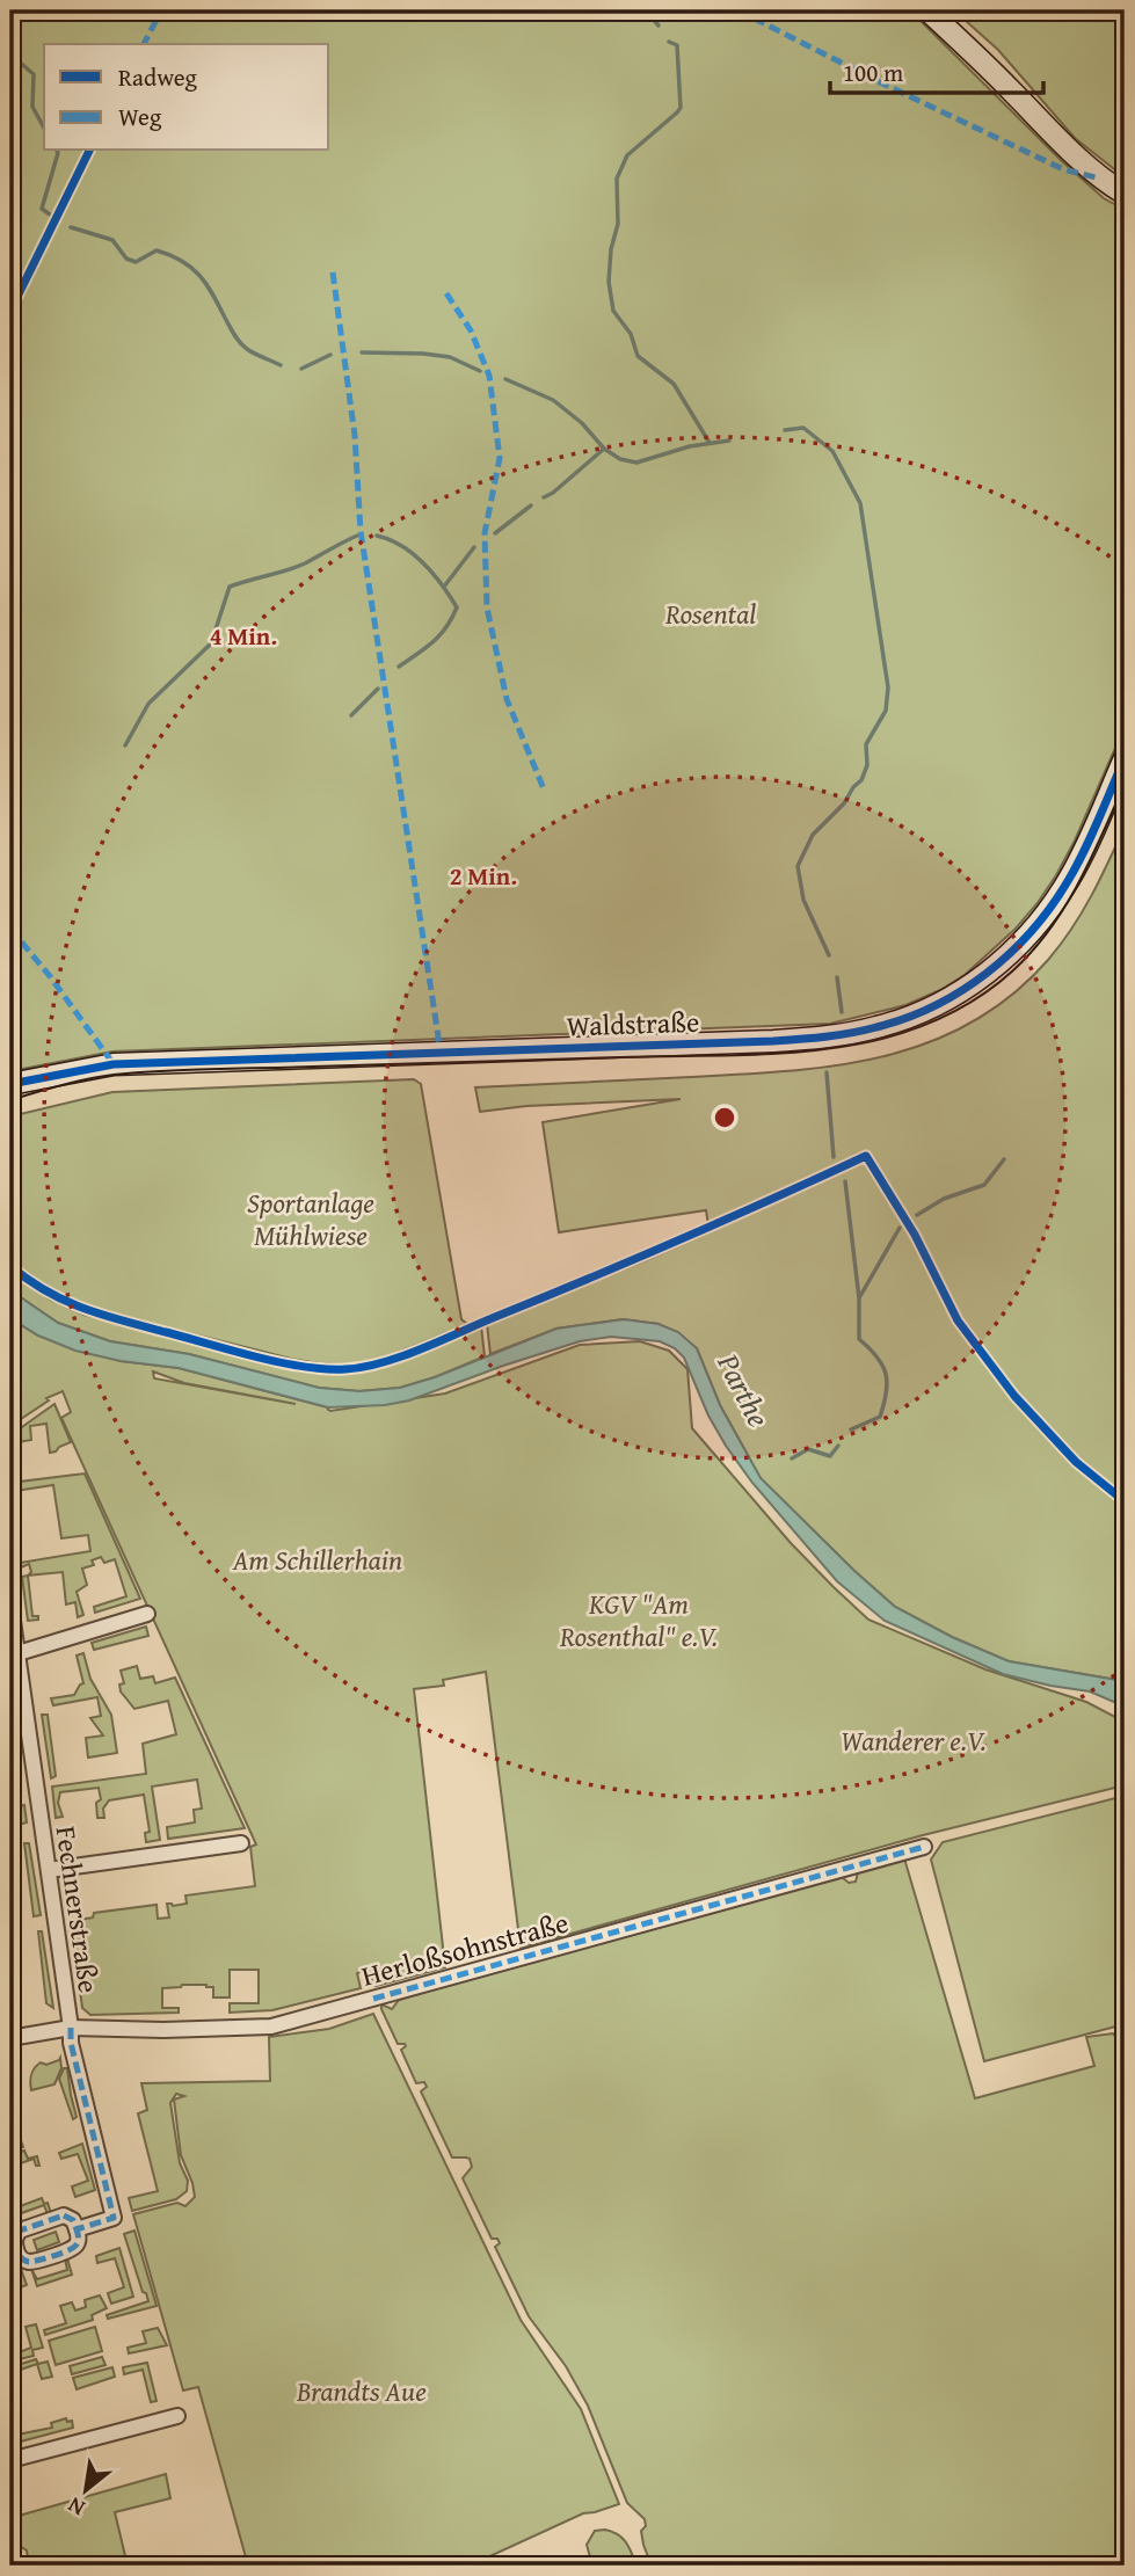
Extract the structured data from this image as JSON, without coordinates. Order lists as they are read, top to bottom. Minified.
{"streets":{"main road":["Waldstraße"],"street":["Fechnerstraße","Herloßsohnstraße"]},"crossings":[["Fechnerstraße","Herloßsohnstraße"]],"water":["Parthe"],"parks":["Rosental","Sportanlage Mühlwiese","Am Schillerhain","KGV \"Am Rosenthal\" e.V.","Wanderer e.V.","Brandts Aue"],"legend":["Radweg","Weg"],"scale_bar":"100 m","north":"bottom left","rings":["4 Min.","2 Min."]}
